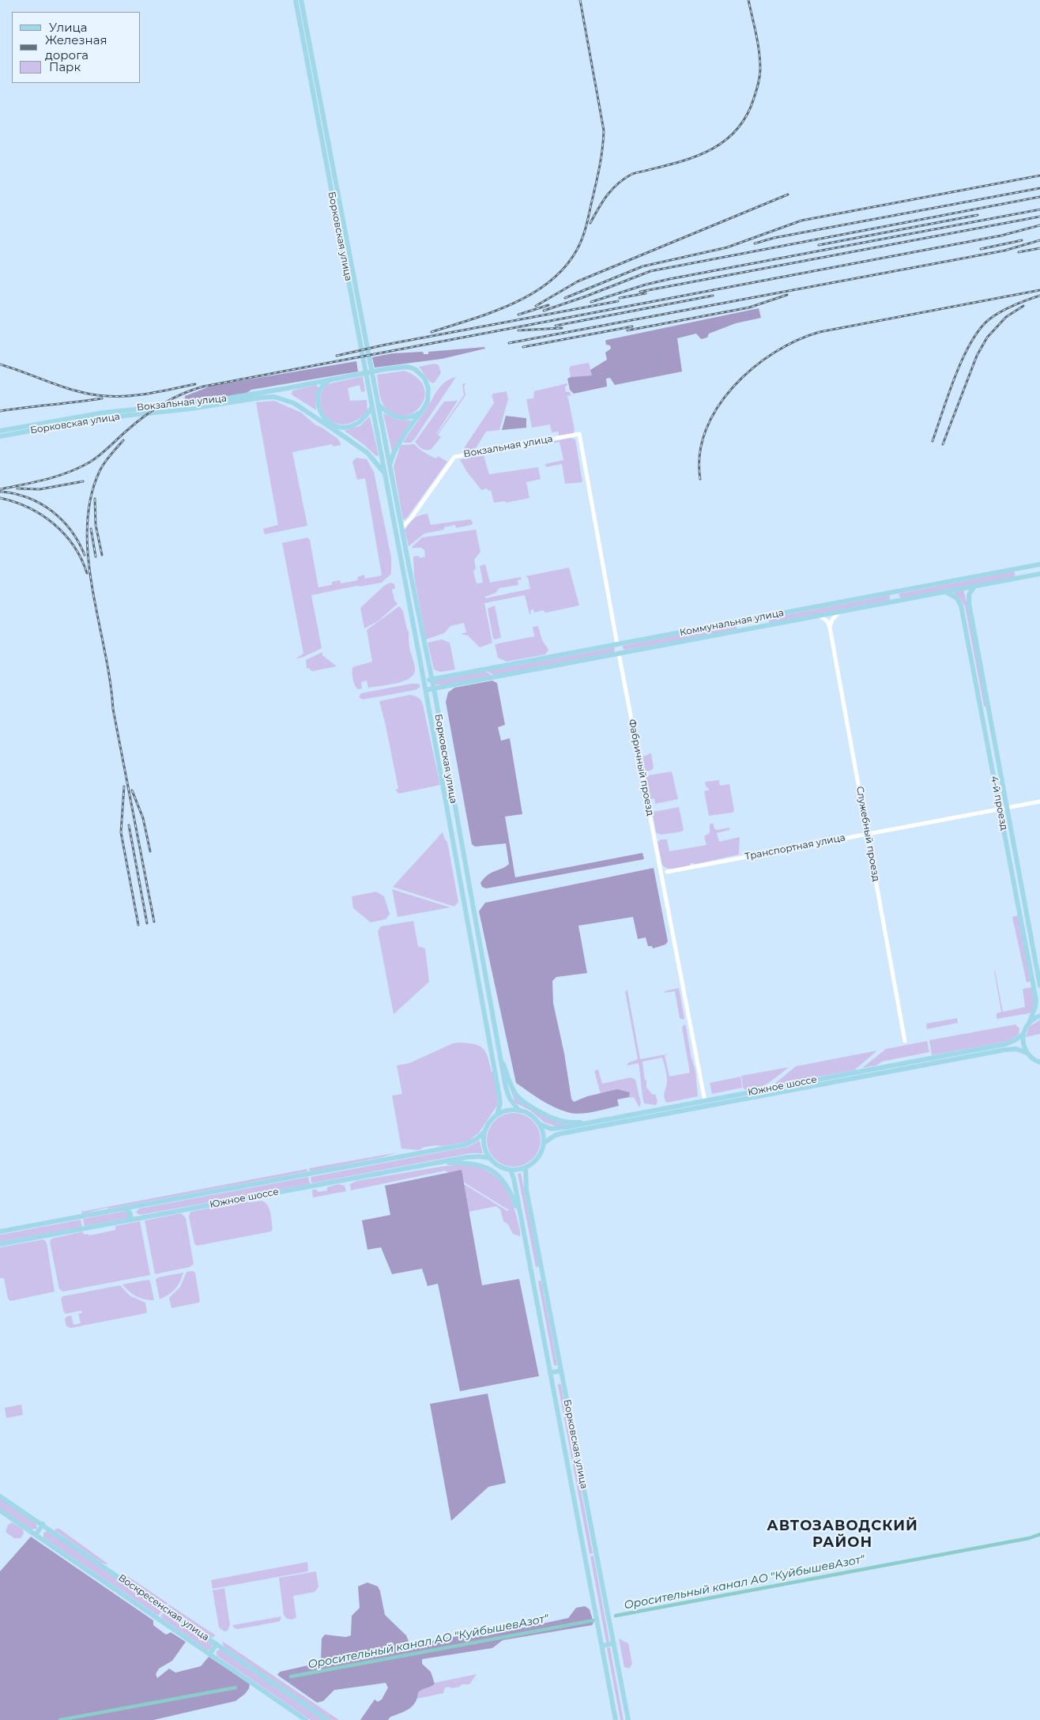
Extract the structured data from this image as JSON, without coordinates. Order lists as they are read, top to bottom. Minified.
{"streets":{"main road":["Борковская улица","Вокзальная улица","Коммунальная улица","Фабричный проезд","4-й проезд","Южное шоссе","Воскресенская улица"],"street":["Служебный проезд","Транспортная улица"]},"crossings":[["Борковская улица","Вокзальная улица"],["Борковская улица","Коммунальная улица"],["Борковская улица","Южное шоссе"],["Вокзальная улица","Фабричный проезд"],["Коммунальная улица","Фабричный проезд"],["Коммунальная улица","4-й проезд"],["Фабричный проезд","Южное шоссе"],["4-й проезд","Транспортная улица"],["4-й проезд","Южное шоссе"],["Служебный проезд","Транспортная улица"]],"districts":["АВТОЗАВОДСКИЙ РАЙОН"],"water":["Оросительный канал АО \"КуйбышевАзот\""],"legend":["Улица","Железная дорога","Парк"]}
